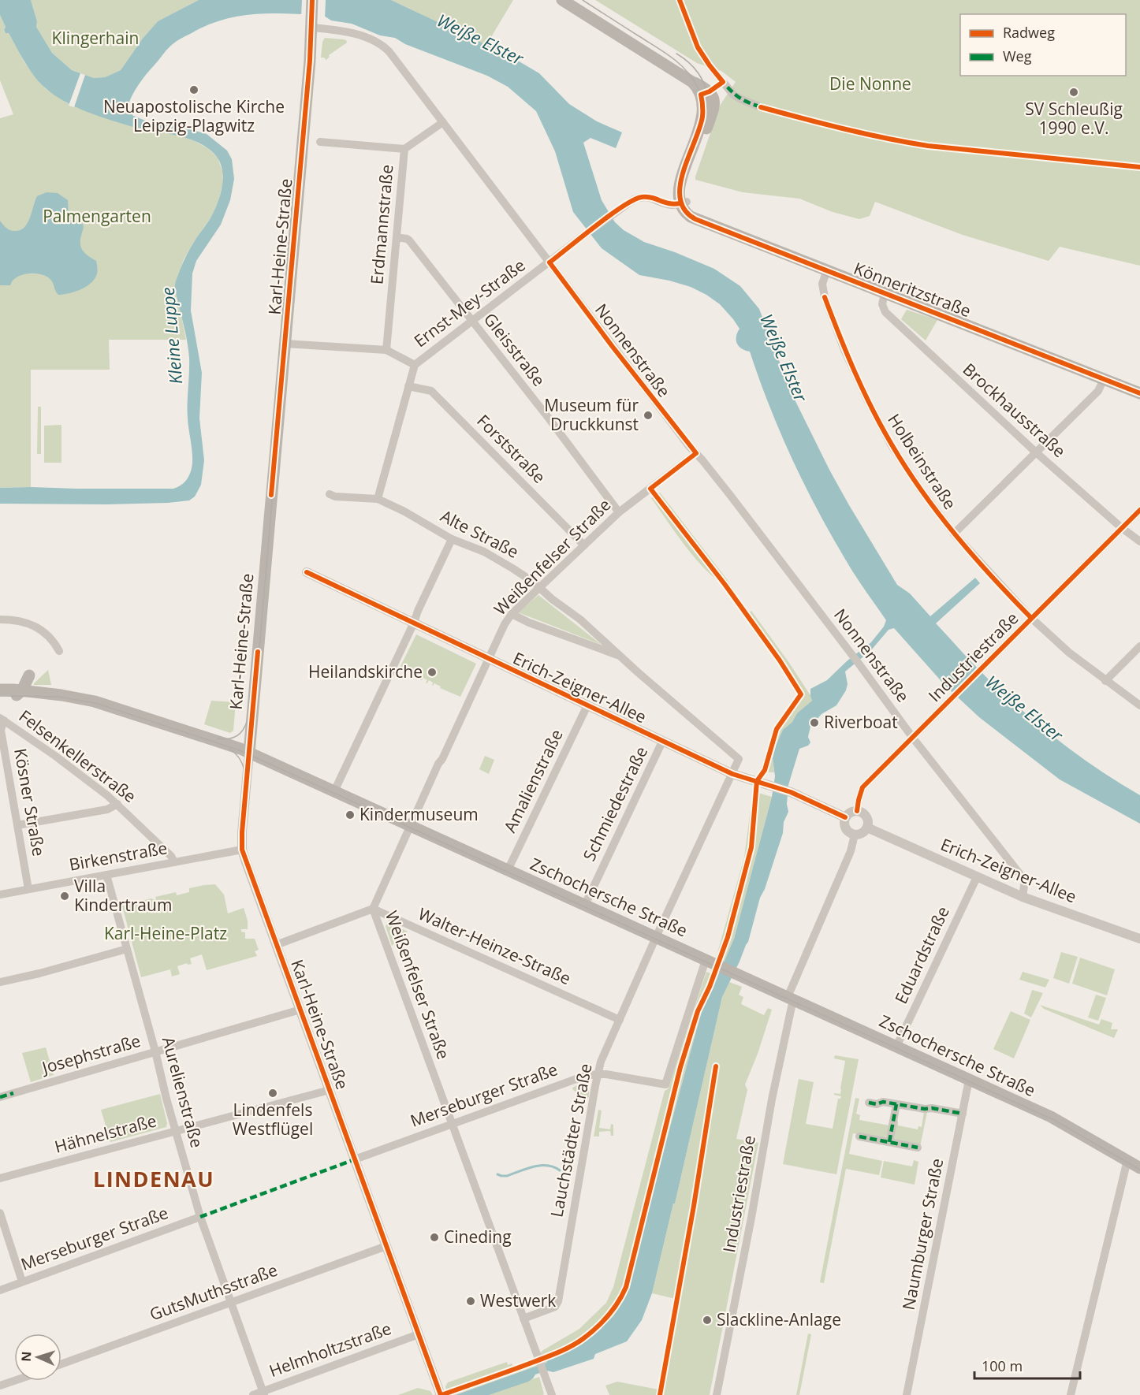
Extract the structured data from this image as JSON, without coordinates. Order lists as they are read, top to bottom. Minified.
{"streets":{"main road":["Karl-Heine-Straße","Könneritzstraße","Zschochersche Straße"],"street":["Erdmannstraße","Ernst-Mey-Straße","Gleisstraße","Nonnenstraße","Brockhausstraße","Forststraße","Holbeinstraße","Alte Straße","Weißenfelser Straße","Industriestraße","Erich-Zeigner-Allee","Felsenkellerstraße","Amalienstraße","Kösner Straße","Schmiedestraße","Birkenstraße","Walter-Heinze-Straße","Eduardstraße","Josephstraße","Aurelienstraße","Merseburger Straße","Hähnelstraße","Lauchstädter Straße","Naumburger Straße","GutsMuthsstraße","Helmholtzstraße"]},"crossings":[["Erdmannstraße","Gleisstraße"],["Erdmannstraße","Nonnenstraße"],["Karl-Heine-Straße","Nonnenstraße"],["Karl-Heine-Straße","Birkenstraße"],["Karl-Heine-Straße","Zschochersche Straße"],["Karl-Heine-Straße","Josephstraße"],["Karl-Heine-Straße","Merseburger Straße"],["Karl-Heine-Straße","Hähnelstraße"],["Karl-Heine-Straße","GutsMuthsstraße"],["Karl-Heine-Straße","Helmholtzstraße"],["Könneritzstraße","Ernst-Mey-Straße"],["Könneritzstraße","Brockhausstraße"],["Könneritzstraße","Holbeinstraße"],["Ernst-Mey-Straße","Gleisstraße"],["Ernst-Mey-Straße","Nonnenstraße"],["Ernst-Mey-Straße","Forststraße"],["Ernst-Mey-Straße","Alte Straße"],["Gleisstraße","Weißenfelser Straße"],["Nonnenstraße","Weißenfelser Straße"],["Nonnenstraße","Industriestraße"],["Nonnenstraße","Erich-Zeigner-Allee"],["Brockhausstraße","Industriestraße"],["Forststraße","Weißenfelser Straße"],["Holbeinstraße","Industriestraße"],["Alte Straße","Weißenfelser Straße"],["Alte Straße","Erich-Zeigner-Allee"],["Alte Straße","Lauchstädter Straße"],["Weißenfelser Straße","Erich-Zeigner-Allee"],["Weißenfelser Straße","Zschochersche Straße"],["Weißenfelser Straße","Walter-Heinze-Straße"],["Weißenfelser Straße","Merseburger Straße"],["Weißenfelser Straße","Lauchstädter Straße"],["Industriestraße","Erich-Zeigner-Allee"],["Industriestraße","Zschochersche Straße"],["Erich-Zeigner-Allee","Amalienstraße"],["Erich-Zeigner-Allee","Schmiedestraße"],["Erich-Zeigner-Allee","Eduardstraße"],["Erich-Zeigner-Allee","Lauchstädter Straße"],["Felsenkellerstraße","Kösner Straße"],["Felsenkellerstraße","Birkenstraße"],["Amalienstraße","Zschochersche Straße"],["Kösner Straße","Birkenstraße"],["Schmiedestraße","Zschochersche Straße"],["Birkenstraße","Aurelienstraße"],["Zschochersche Straße","Eduardstraße"],["Zschochersche Straße","Merseburger Straße"],["Zschochersche Straße","Lauchstädter Straße"],["Zschochersche Straße","Naumburger Straße"],["Walter-Heinze-Straße","Lauchstädter Straße"],["Josephstraße","Aurelienstraße"],["Aurelienstraße","Merseburger Straße"],["Aurelienstraße","Hähnelstraße"],["Aurelienstraße","GutsMuthsstraße"],["Aurelienstraße","Helmholtzstraße"],["Merseburger Straße","Lauchstädter Straße"]],"districts":["LINDENAU"],"water":["Weiße Elster","Kleine Luppe"],"parks":["Klingerhain","Die Nonne","Palmengarten","Karl-Heine-Platz"],"places":["Neuapostolische Kirche Leipzig-Plagwitz","SV Schleußig 1990 e.V.","Museum für Druckkunst","Heilandskirche","Riverboat","Kindermuseum","Villa Kindertraum","Lindenfels Westflügel","Cineding","Westwerk","Slackline-Anlage"],"legend":["Radweg","Weg"],"scale_bar":"100 m","north":"left"}
